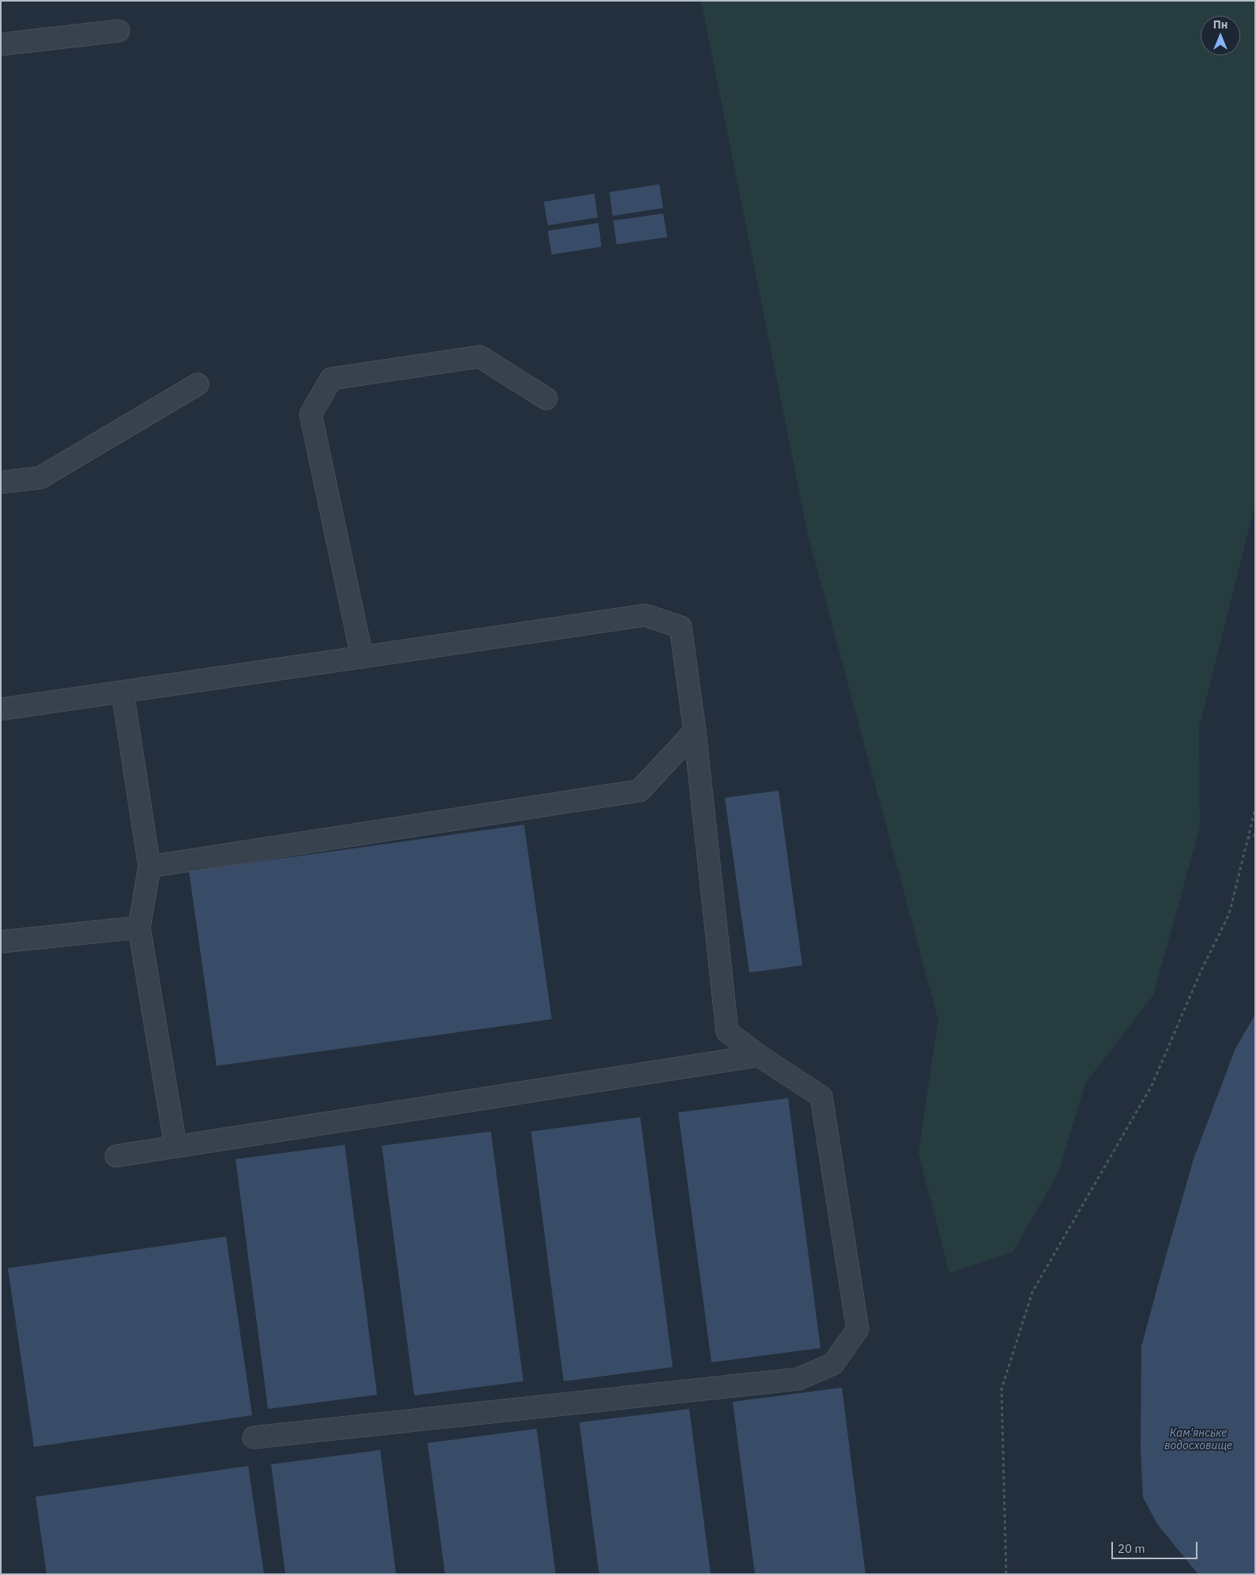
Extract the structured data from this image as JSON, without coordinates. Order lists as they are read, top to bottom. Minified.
{"water":["Кам'янське водосховище"],"scale_bar":"20 m","north":"top"}
